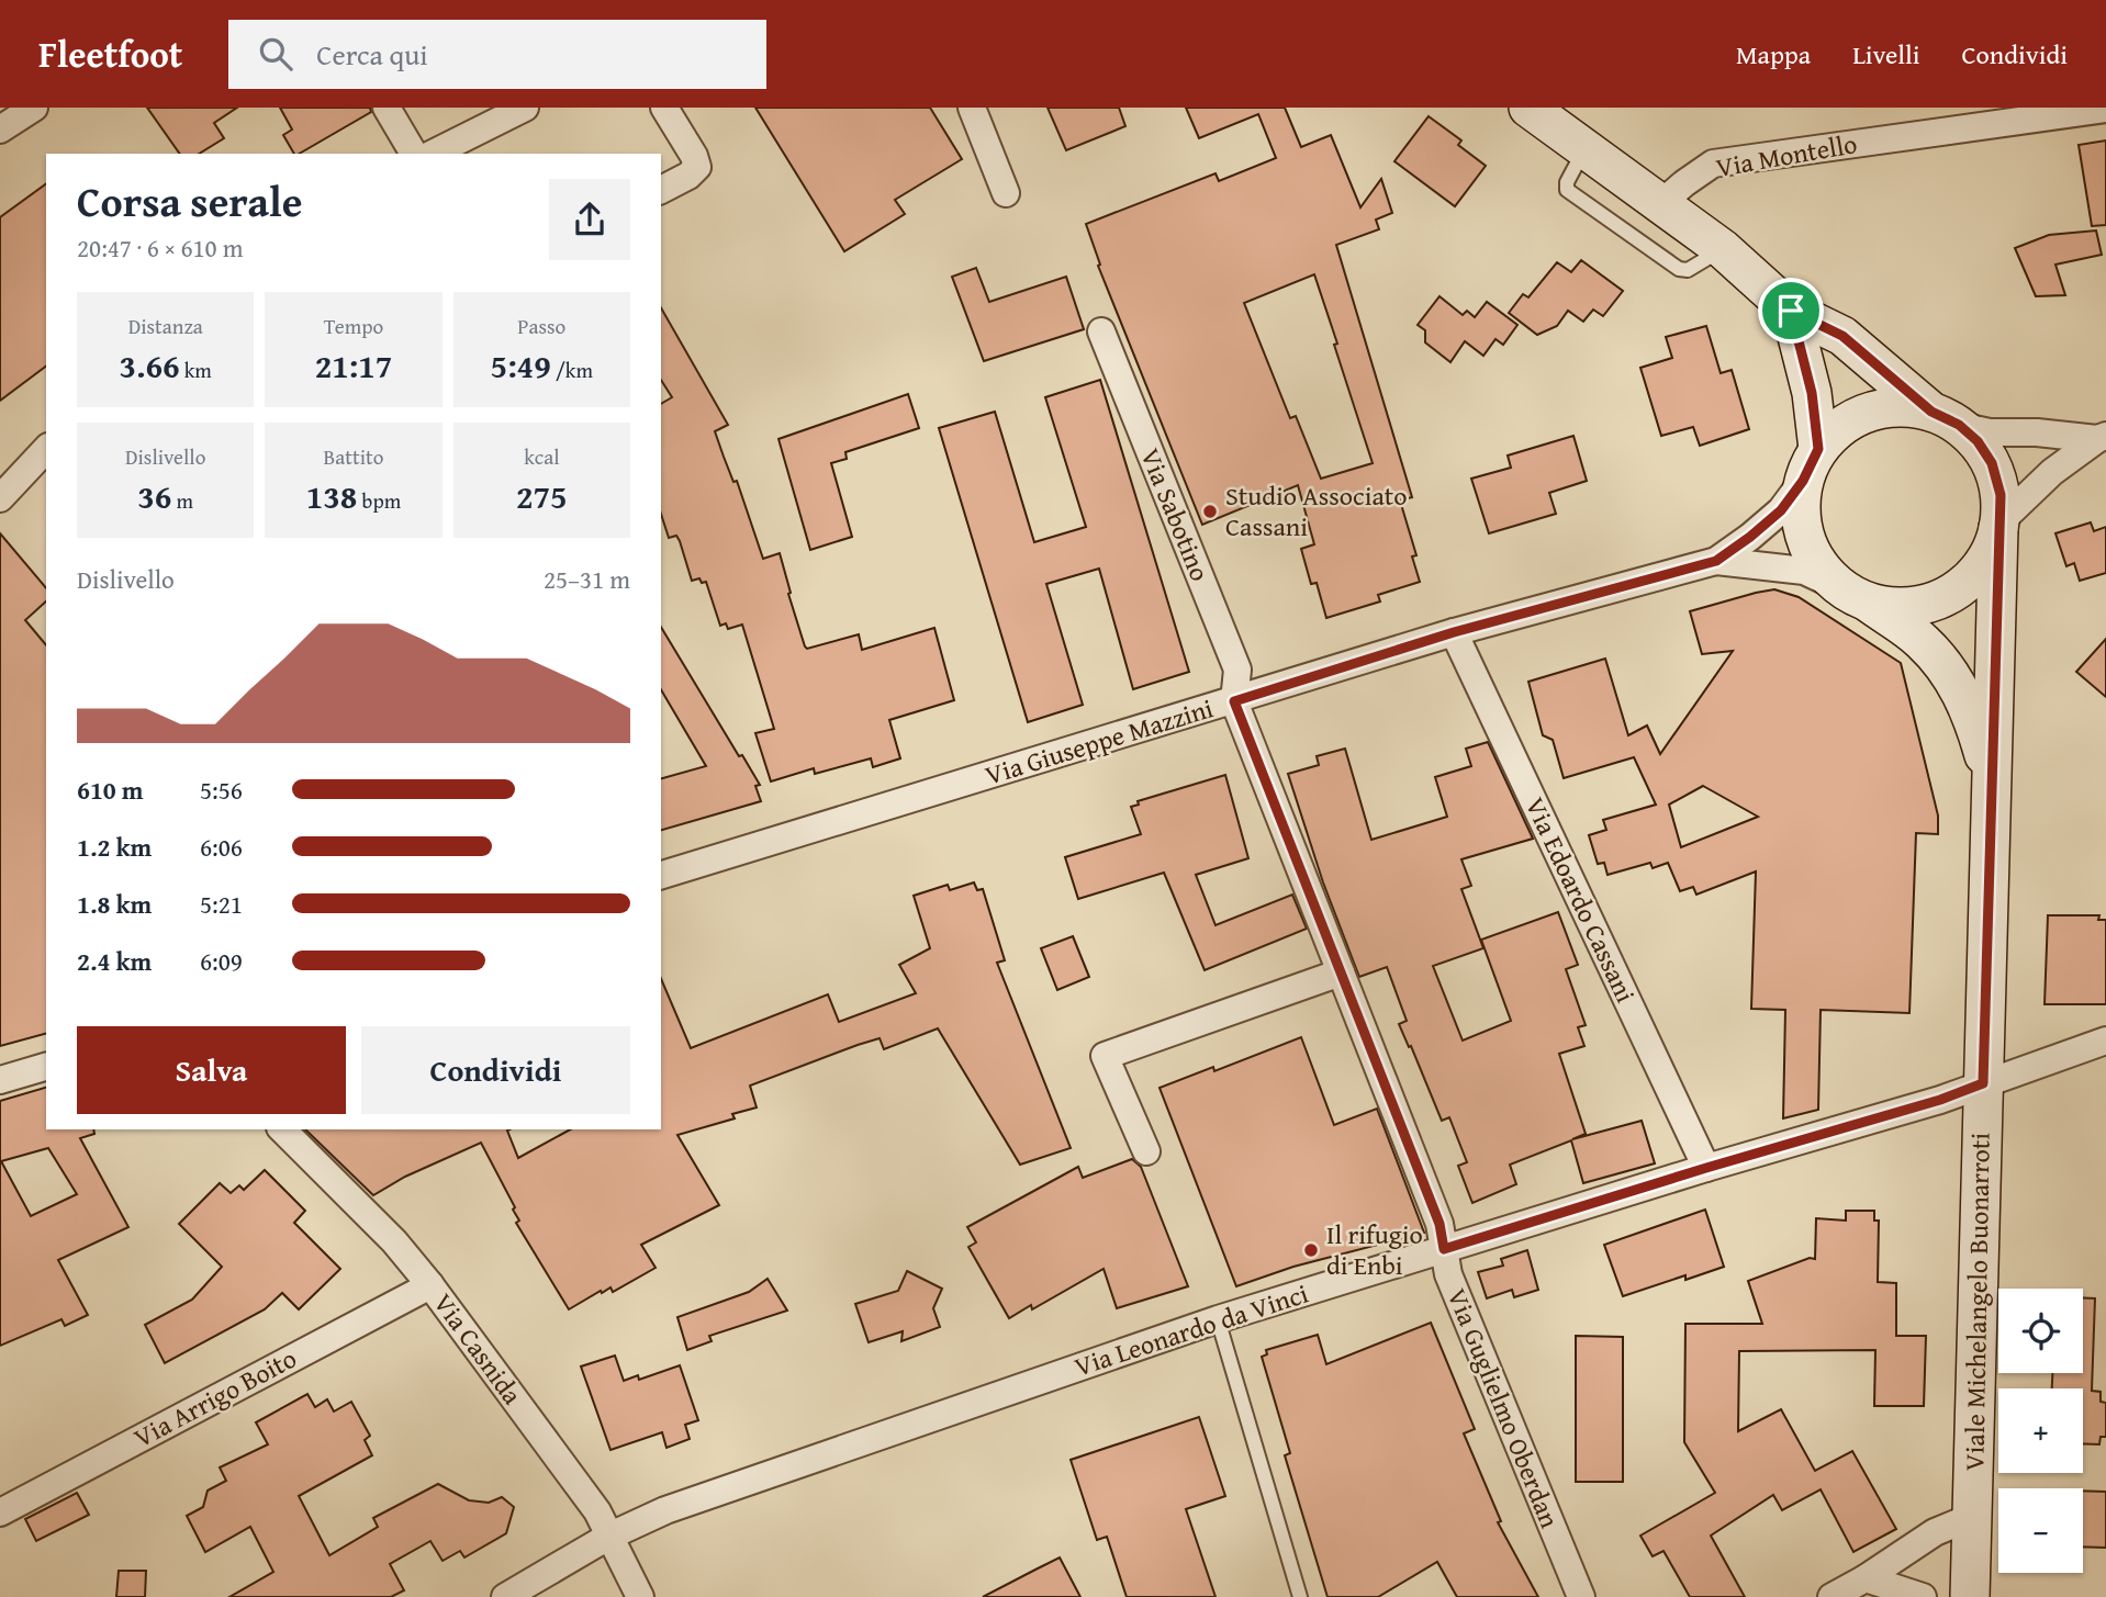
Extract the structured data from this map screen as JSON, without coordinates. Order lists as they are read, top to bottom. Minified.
{"streets":{"main road":["Viale Michelangelo Buonarroti"],"street":["Via Montello","Via Sabotino","Via Giuseppe Mazzini","Via Edoardo Cassani","Via Leonardo da Vinci","Via Casnida","Via Arrigo Boito","Via Guglielmo Oberdan"]},"crossings":[["Via Sabotino","Via Giuseppe Mazzini"],["Via Sabotino","Via Guglielmo Oberdan"],["Via Giuseppe Mazzini","Via Edoardo Cassani"],["Via Giuseppe Mazzini","Viale Michelangelo Buonarroti"],["Via Giuseppe Mazzini","Via Guglielmo Oberdan"],["Via Edoardo Cassani","Via Leonardo da Vinci"],["Viale Michelangelo Buonarroti","Via Leonardo da Vinci"],["Via Leonardo da Vinci","Via Casnida"],["Via Leonardo da Vinci","Via Guglielmo Oberdan"],["Via Casnida","Via Arrigo Boito"]],"places":["Studio Associato Cassani","Il rifugio di Enbi"],"page":{"header":"Fleetfoot","search":"Cerca qui","nav":["Mappa","Livelli","Condividi"],"heading":["Corsa serale","20:47 · 6 × 610 m"],"stats":[["Distanza","3.66 km"],["Tempo","21:17"],["Passo","5:49 /km"],["Dislivello","36 m"],["Battito","138 bpm"],["kcal","275"]],"chart":["Dislivello","25–31 m"],"list":[{"name":"610 m","note":"5:56"},{"name":"1.2 km","note":"6:06"},{"name":"1.8 km","note":"5:21"},{"name":"2.4 km","note":"6:09"}],"buttons":["Salva","Condividi"],"map_buttons":["+","−"]}}
